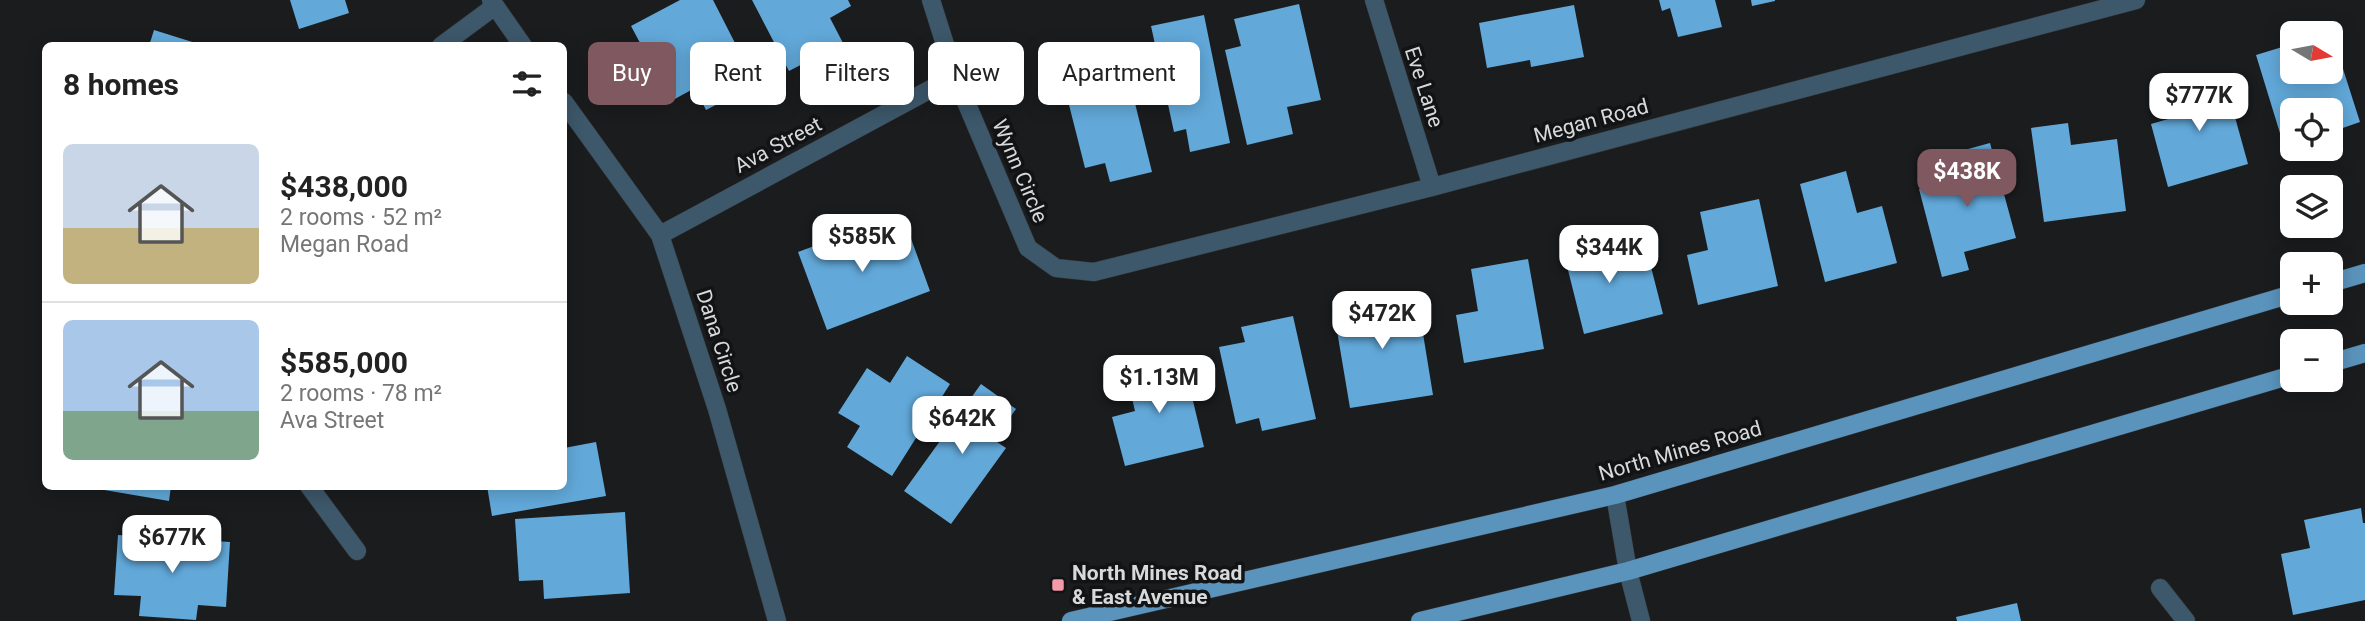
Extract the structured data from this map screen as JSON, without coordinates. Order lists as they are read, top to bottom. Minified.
{"streets":{"main road":["North Mines Road"],"street":["Eve Lane","Megan Road","Ava Street","Wynn Circle","Dana Circle"]},"crossings":[["Eve Lane","Megan Road"],["Megan Road","Wynn Circle"],["Ava Street","Dana Circle"]],"places":{"transit":["North Mines Road & East Avenue"]},"north":"right","page":{"map_buttons":["+","−"],"chip":["Buy","Rent","Filters","New","Apartment"],"heading":"8 homes","price":["$777K","$438K","$585K","$344K","$472K","$1.13M","$642K","$677K"],"list":[{"name":"$438,000","note":"2 rooms · 52 m² · Megan Road"},{"name":"$585,000","note":"2 rooms · 78 m² · Ava Street"}]}}
